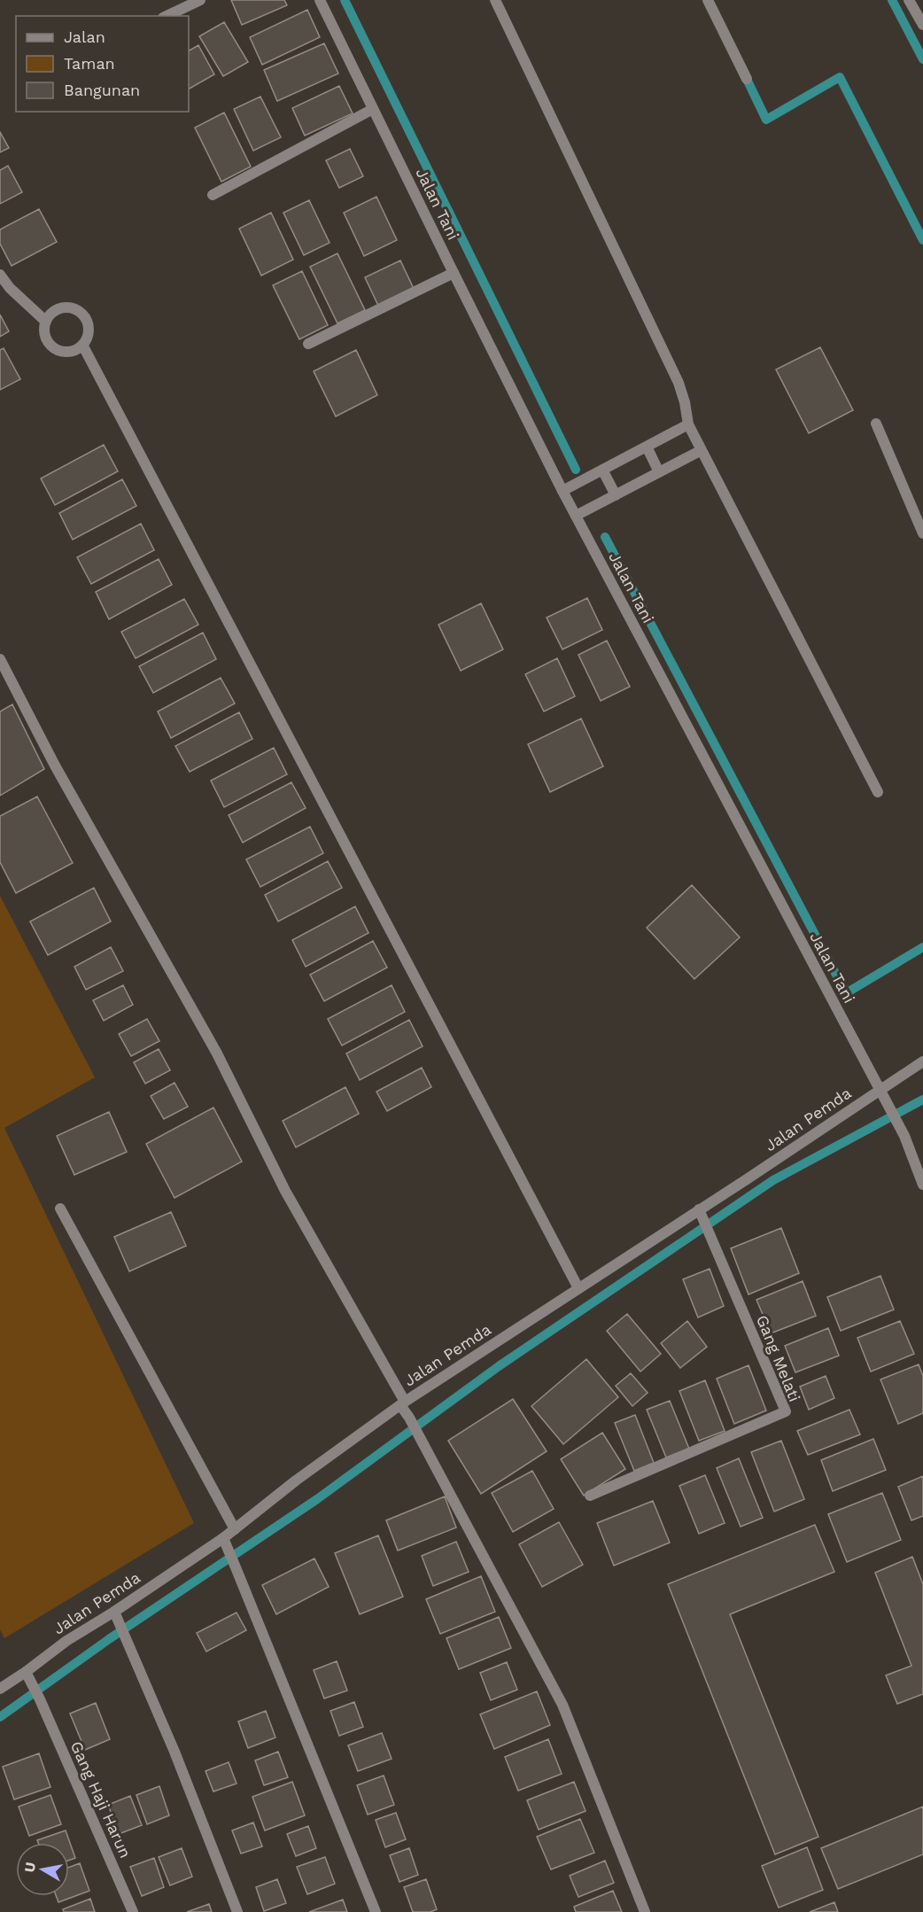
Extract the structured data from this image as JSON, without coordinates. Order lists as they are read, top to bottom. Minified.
{"streets":{"street":["Jalan Tani","Jalan Pemda","Gang Melati","Gang Haji Harun"]},"crossings":[["Jalan Tani","Jalan Pemda"],["Jalan Pemda","Gang Melati"],["Jalan Pemda","Gang Haji Harun"]],"legend":["Jalan","Taman","Bangunan"],"north":"left"}
